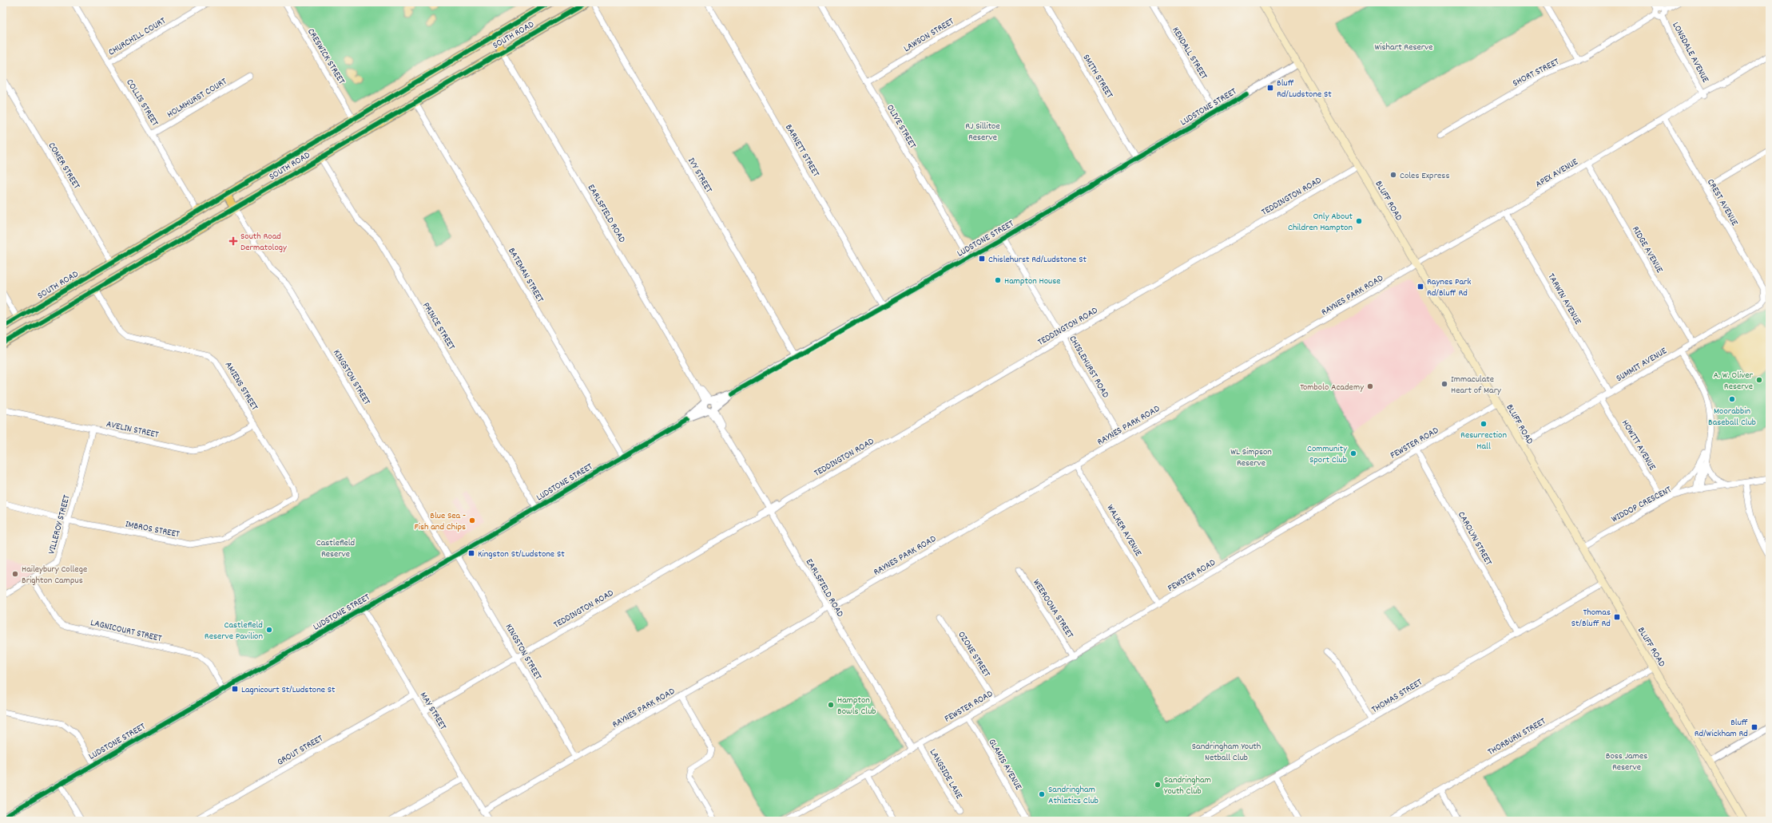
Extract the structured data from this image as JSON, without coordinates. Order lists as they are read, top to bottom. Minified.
{"streets":{"main road":["SOUTH ROAD","BLUFF ROAD"],"street":["LAWSON STREET","CHURCHILL COURT","LONSDALE AVENUE","KENDALL STREET","CRESWICK STREET","SHORT STREET","SMITH STREET","HOLMHURST COURT","COLLIS STREET","LUDSTONE STREET","OLIVE STREET","BARNETT STREET","COMER STREET","APEX AVENUE","IVY STREET","TEDDINGTON ROAD","CREST AVENUE","EARLSFIELD ROAD","RIDGE AVENUE","BATEMAN STREET","RAYNES PARK ROAD","TARWIN AVENUE","PRINCE STREET","SUMMIT AVENUE","CHISLEHURST ROAD","KINGSTON STREET","AMIENS STREET","AVELIN STREET","FEWSTER ROAD","HOWITT AVENUE","WIDDOP CRESCENT","VILLEROY STREET","IMBROS STREET","WALKER AVENUE","CAROLYN STREET","WEEROONA STREET","LAGNICOURT STREET","OZONE STREET","THOMAS STREET","MAY STREET","THORBURN STREET","GROUT STREET","GLAMIS AVENUE","LANGSIDE LANE"]},"crossings":[["SOUTH ROAD","CRESWICK STREET"],["SOUTH ROAD","COLLIS STREET"],["SOUTH ROAD","COMER STREET"],["SOUTH ROAD","EARLSFIELD ROAD"],["SOUTH ROAD","BATEMAN STREET"],["SOUTH ROAD","PRINCE STREET"],["SOUTH ROAD","KINGSTON STREET"],["SOUTH ROAD","AMIENS STREET"],["LAWSON STREET","OLIVE STREET"],["CHURCHILL COURT","COLLIS STREET"],["LONSDALE AVENUE","APEX AVENUE"],["KENDALL STREET","LUDSTONE STREET"],["SMITH STREET","LUDSTONE STREET"],["HOLMHURST COURT","COLLIS STREET"],["LUDSTONE STREET","OLIVE STREET"],["LUDSTONE STREET","BARNETT STREET"],["LUDSTONE STREET","IVY STREET"],["LUDSTONE STREET","BLUFF ROAD"],["LUDSTONE STREET","EARLSFIELD ROAD"],["LUDSTONE STREET","BATEMAN STREET"],["LUDSTONE STREET","PRINCE STREET"],["LUDSTONE STREET","CHISLEHURST ROAD"],["LUDSTONE STREET","KINGSTON STREET"],["LUDSTONE STREET","LAGNICOURT STREET"],["LUDSTONE STREET","MAY STREET"],["APEX AVENUE","BLUFF ROAD"],["APEX AVENUE","CREST AVENUE"],["APEX AVENUE","RIDGE AVENUE"],["APEX AVENUE","RAYNES PARK ROAD"],["APEX AVENUE","TARWIN AVENUE"],["TEDDINGTON ROAD","BLUFF ROAD"],["TEDDINGTON ROAD","EARLSFIELD ROAD"],["TEDDINGTON ROAD","CHISLEHURST ROAD"],["TEDDINGTON ROAD","KINGSTON STREET"],["TEDDINGTON ROAD","MAY STREET"],["BLUFF ROAD","RAYNES PARK ROAD"],["BLUFF ROAD","SUMMIT AVENUE"],["BLUFF ROAD","FEWSTER ROAD"],["BLUFF ROAD","WIDDOP CRESCENT"],["BLUFF ROAD","THOMAS STREET"],["BLUFF ROAD","THORBURN STREET"],["CREST AVENUE","SUMMIT AVENUE"],["EARLSFIELD ROAD","RAYNES PARK ROAD"],["EARLSFIELD ROAD","FEWSTER ROAD"],["RIDGE AVENUE","SUMMIT AVENUE"],["RAYNES PARK ROAD","CHISLEHURST ROAD"],["RAYNES PARK ROAD","KINGSTON STREET"],["RAYNES PARK ROAD","WALKER AVENUE"],["RAYNES PARK ROAD","MAY STREET"],["TARWIN AVENUE","SUMMIT AVENUE"],["SUMMIT AVENUE","HOWITT AVENUE"],["AMIENS STREET","AVELIN STREET"],["AMIENS STREET","IMBROS STREET"],["AVELIN STREET","VILLEROY STREET"],["FEWSTER ROAD","WALKER AVENUE"],["FEWSTER ROAD","CAROLYN STREET"],["FEWSTER ROAD","WEEROONA STREET"],["FEWSTER ROAD","OZONE STREET"],["FEWSTER ROAD","GLAMIS AVENUE"],["FEWSTER ROAD","LANGSIDE LANE"],["HOWITT AVENUE","WIDDOP CRESCENT"],["VILLEROY STREET","IMBROS STREET"],["VILLEROY STREET","LAGNICOURT STREET"],["CAROLYN STREET","THOMAS STREET"],["MAY STREET","GROUT STREET"]],"parks":["Wishart Reserve","RJ Sillitoe Reserve","WL Simpson Reserve","Castlefield Reserve","Sandringham Youth Netball Club","Boss James Reserve"],"places":{"transit":["Bluff Rd/Ludstone St","Chislehurst Rd/Ludstone St","Raynes Park Rd/Bluff Rd","Kingston St/Ludstone St","Thomas St/Bluff Rd","Lagnicourt St/Ludstone St","Bluff Rd/Wickham Rd"],"other":["Coles Express","Only About Children Hampton","Hampton House","A. W. Oliver Reserve","Immaculate Heart of Mary","Tombolo Academy","Moorabbin Baseball Club","Resurrection Hall","Community Sport Club","Blue Sea - Fish and Chips","Haileybury College Brighton Campus","Castlefield Reserve Pavilion","Hampton Bowls Club","Sandringham Youth Club","Sandringham Athletics Club"],"health":["South Road Dermatology"]}}
